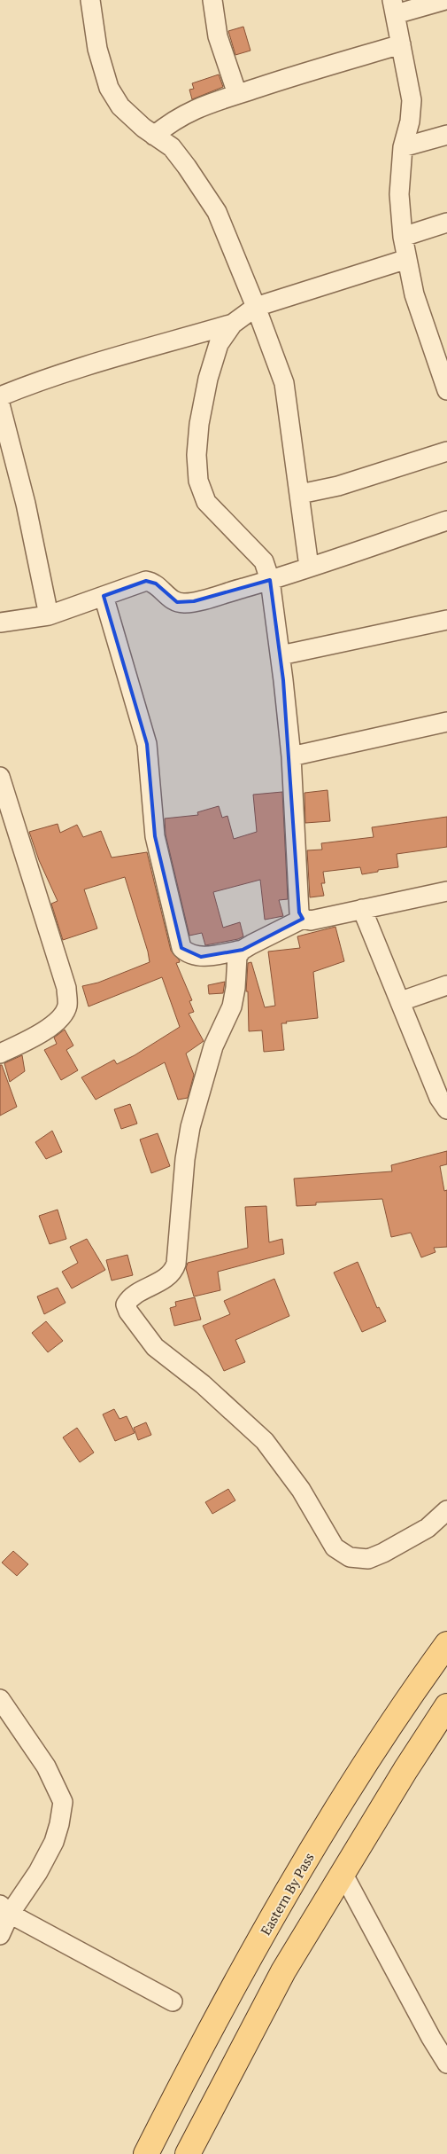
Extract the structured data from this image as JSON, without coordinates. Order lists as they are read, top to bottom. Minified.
{"streets":{"main road":["Eastern By Pass"]}}
